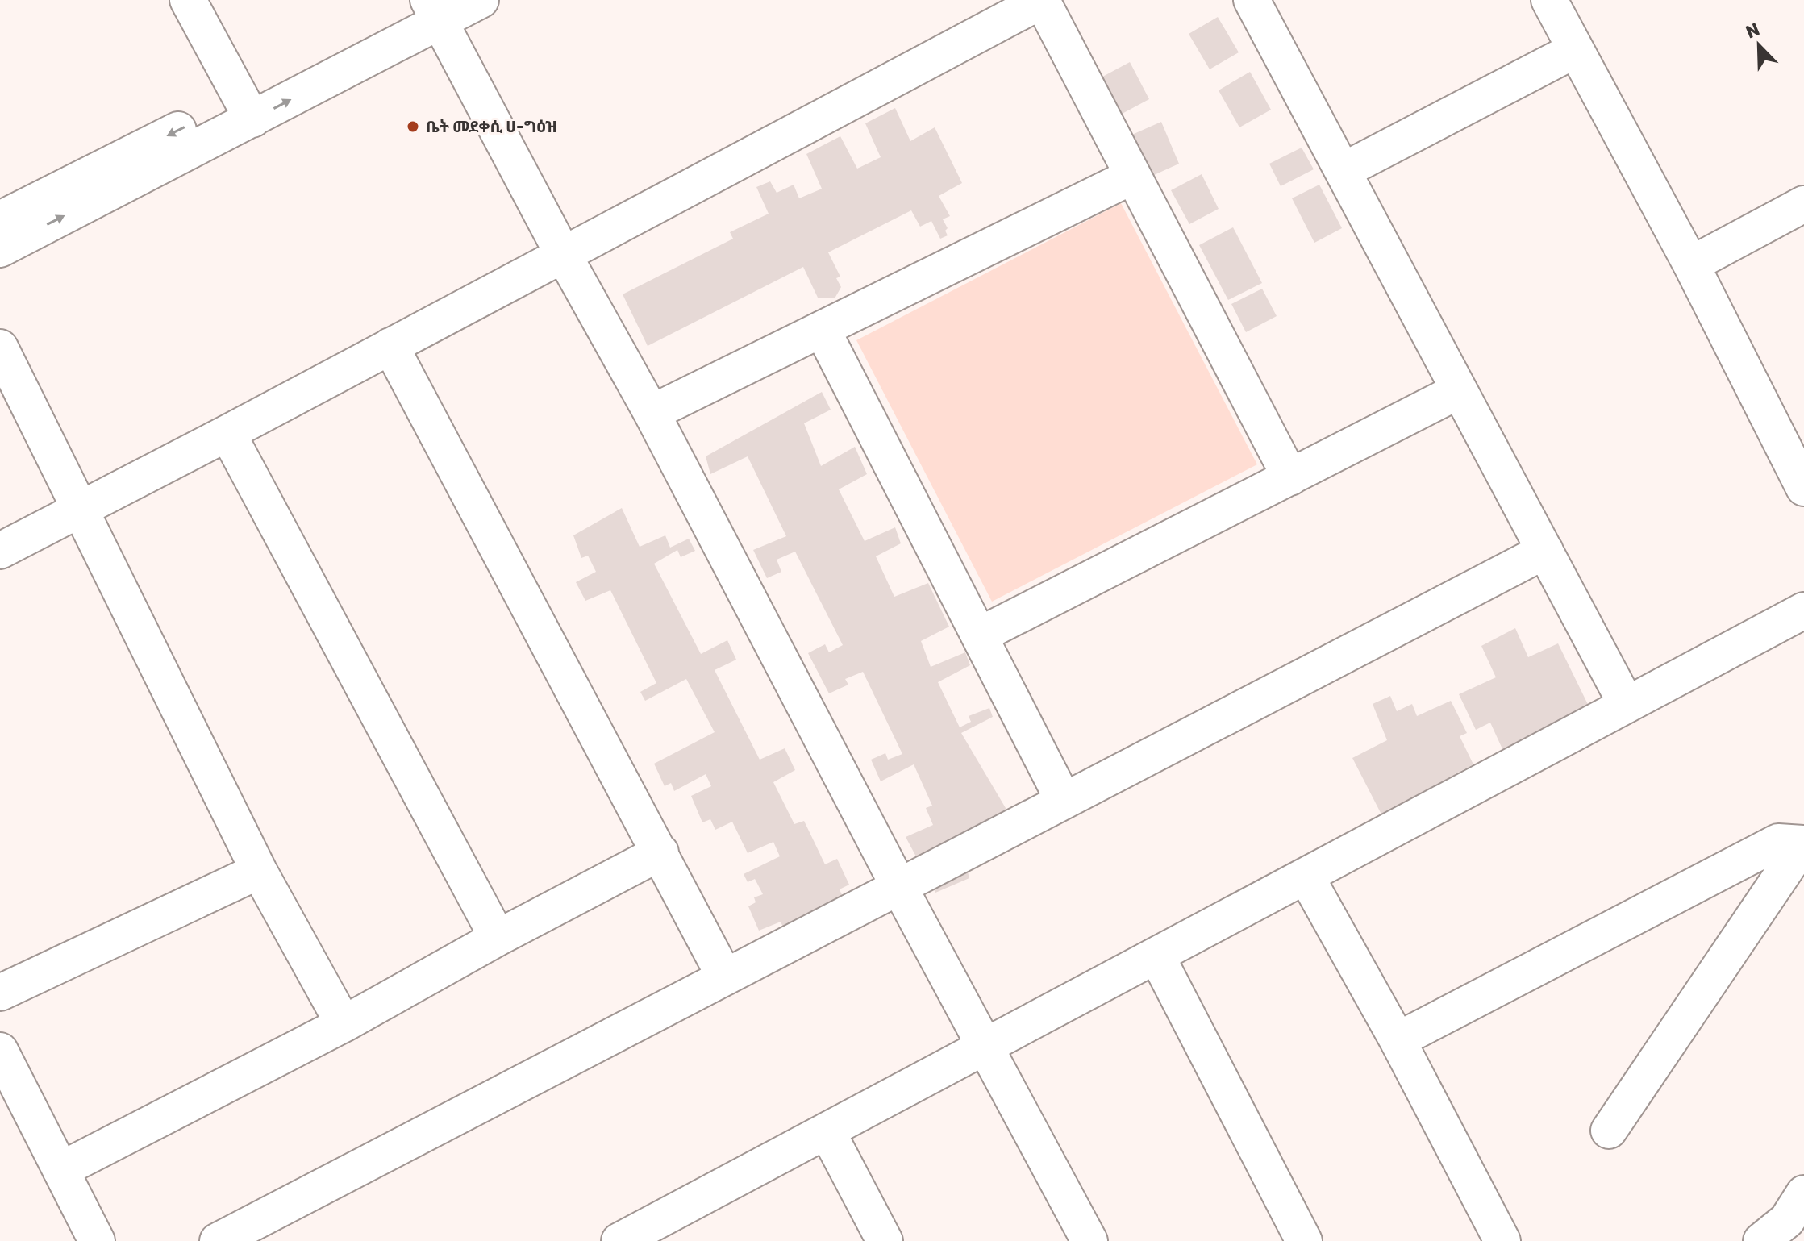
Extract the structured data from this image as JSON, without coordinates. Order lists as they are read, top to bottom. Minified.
{"places":["ቤት መደቀሲ ሀ-ግዕዝ"],"north":"top left"}
